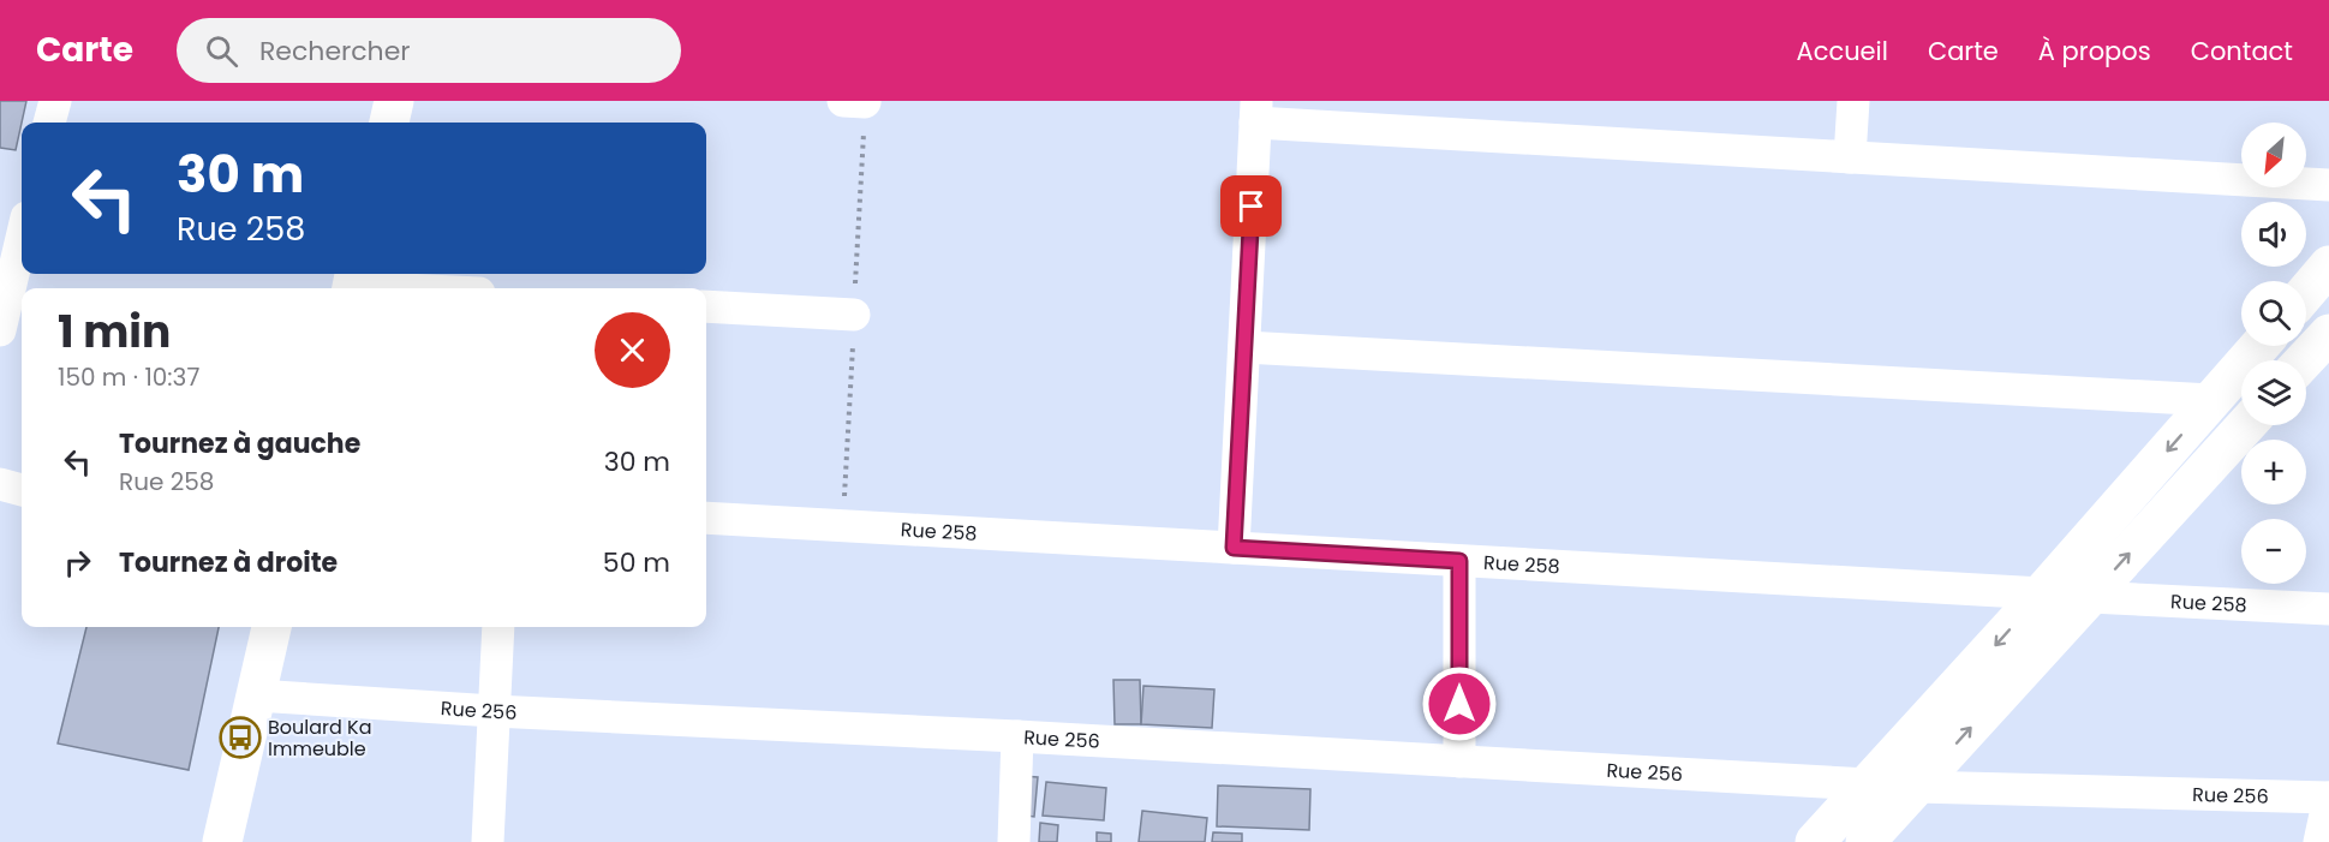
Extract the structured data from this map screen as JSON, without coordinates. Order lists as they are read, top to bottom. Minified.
{"streets":{"street":["Rue 258","Rue 256"]},"places":{"bus stop":["Boulard Ka Immeuble"]},"north":"bottom left","page":{"header":"Carte","search":"Rechercher","nav":["Accueil","Carte","À propos","Contact"],"map_buttons":["+","−"],"turn":["30 m","Rue 258"],"heading":["1 min","150 m · 10:37"],"list":[{"name":"Tournez à gauche","note":"Rue 258","value":"30 m"},{"name":"Tournez à droite","value":"50 m"}]}}
